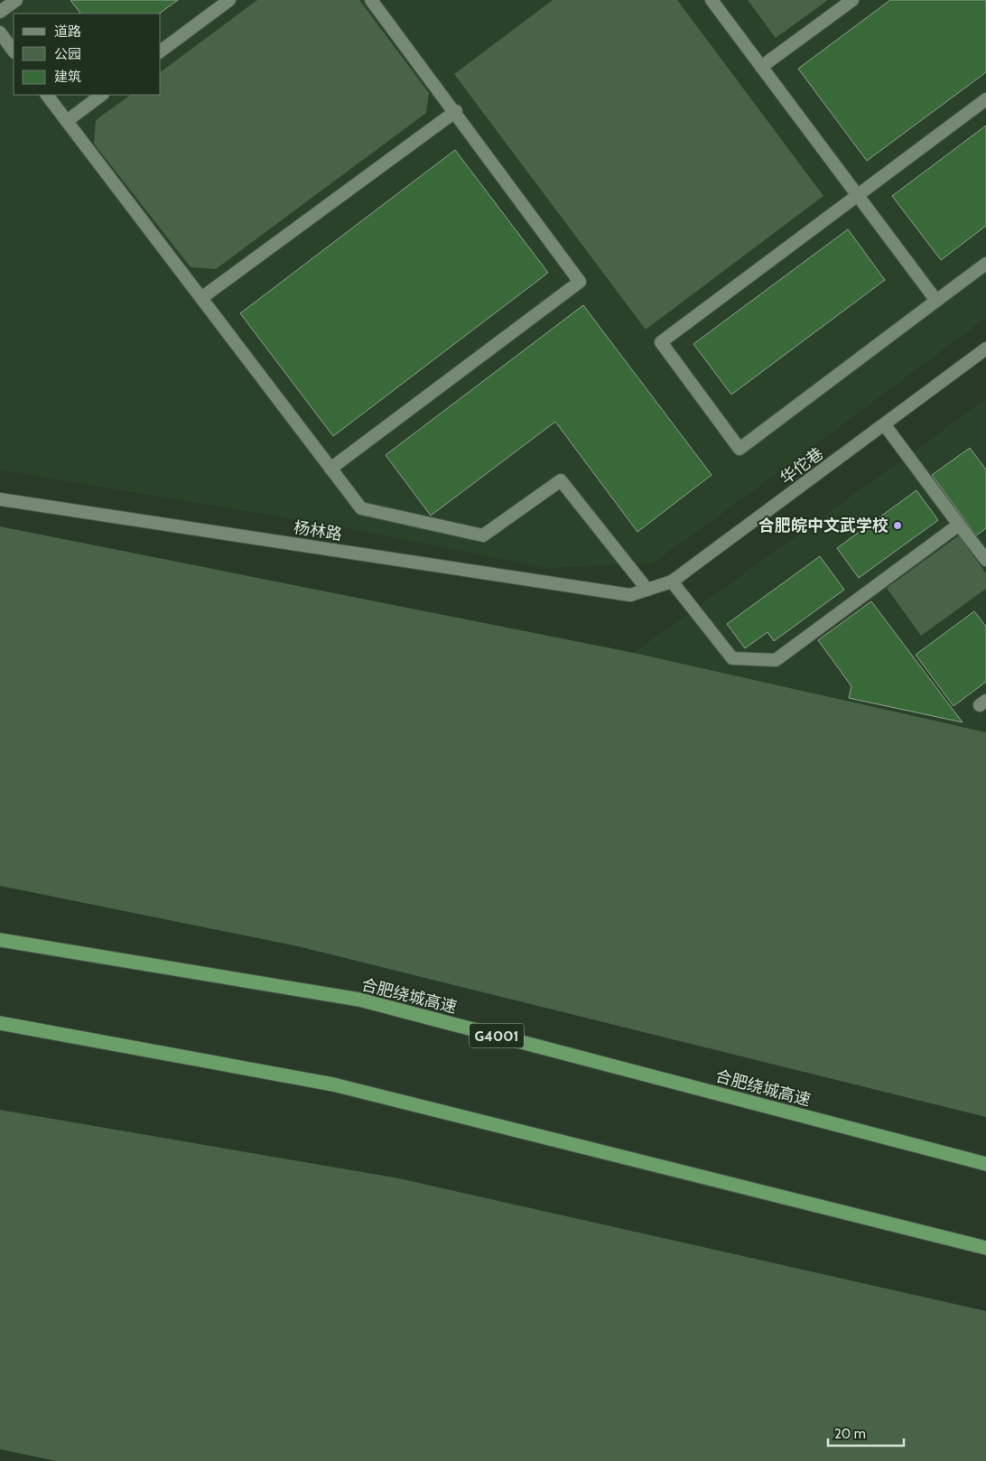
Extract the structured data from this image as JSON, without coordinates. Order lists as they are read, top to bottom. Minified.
{"streets":{"highway":["合肥绕城高速","G4001"],"street":["华佗巷","杨林路"]},"crossings":[["华佗巷","杨林路"]],"places":["合肥皖中文武学校"],"legend":["道路","公园","建筑"],"scale_bar":"20 m"}
